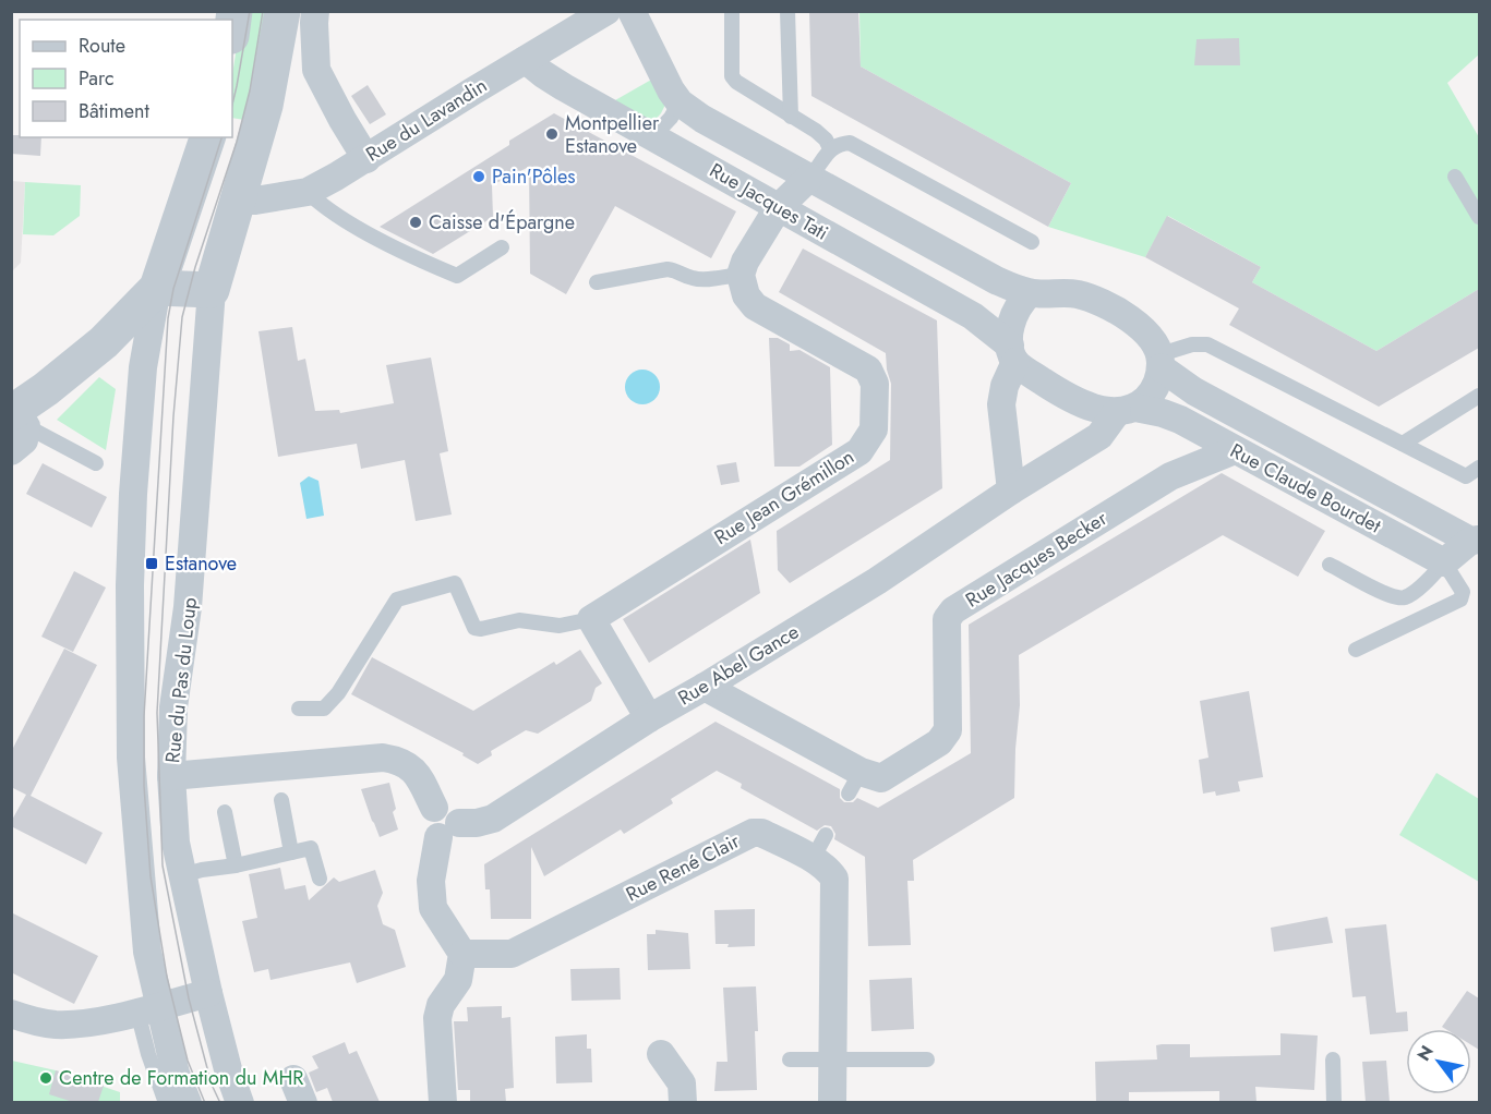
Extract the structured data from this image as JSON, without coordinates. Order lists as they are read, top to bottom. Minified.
{"streets":{"street":["Rue du Lavandin","Rue Jacques Tati","Rue Claude Bourdet","Rue Jean Grémillon","Rue Jacques Becker","Rue Abel Gance","Rue du Pas du Loup","Rue René Clair"]},"crossings":[["Rue du Lavandin","Rue Jacques Tati"],["Rue Jacques Tati","Rue Claude Bourdet"],["Rue Jacques Tati","Rue Abel Gance"],["Rue Claude Bourdet","Rue Jacques Becker"],["Rue Claude Bourdet","Rue Abel Gance"],["Rue Jacques Becker","Rue Abel Gance"]],"places":{"other":["Montpellier Estanove","Pain'Pôles","Caisse d'Épargne","Centre de Formation du MHR"],"transit":["Estanove"]},"legend":["Route","Parc","Bâtiment"],"north":"top left"}
